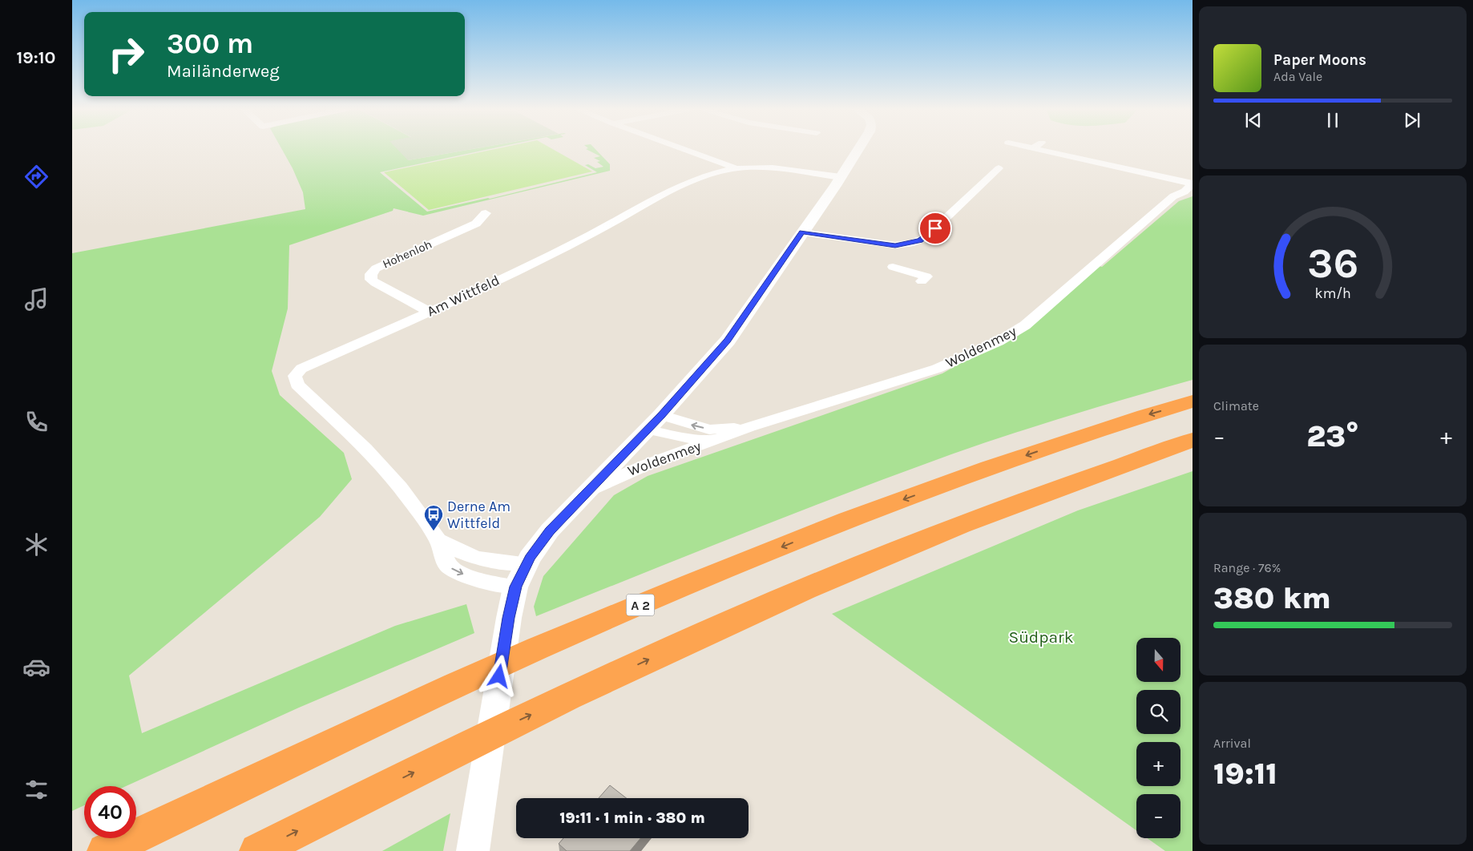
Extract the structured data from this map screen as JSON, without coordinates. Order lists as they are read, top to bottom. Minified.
{"streets":{"highway":["A 2"],"street":["Hohenloh","Am Wittfeld","Woldenmey"]},"crossings":[["Hohenloh","Am Wittfeld"]],"parks":["Südpark"],"places":{"bus stop":["Derne Am Wittfeld"]},"north":"bottom","page":{"tabs":"19:10","turn":["300 m","Mailänderweg"],"song":["Paper Moons","Ada Vale"],"tile":["Climate",["Range · 76%","380 km"],["Arrival","19:11"]],"heat":["−","23°","+"],"map_buttons":["+","−"],"limit":"40","trip":"19:11 · 1 min · 380 m","gauge":["36","km/h"]}}
